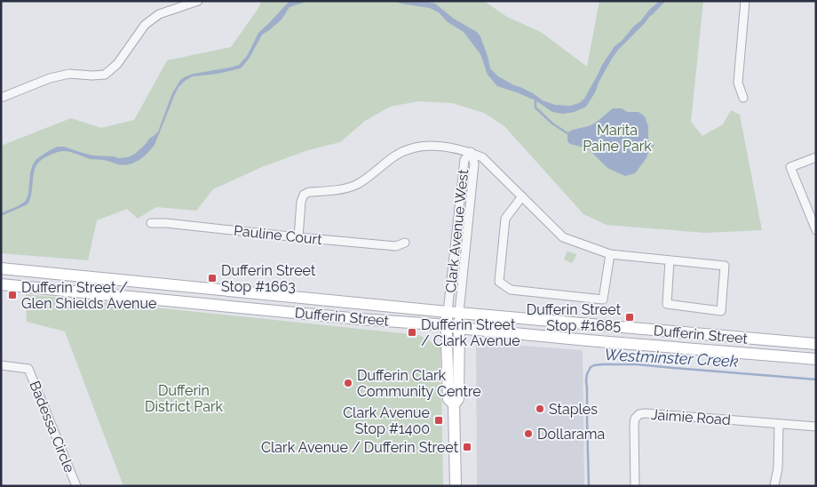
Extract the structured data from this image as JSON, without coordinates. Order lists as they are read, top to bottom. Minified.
{"streets":{"main road":["Clark Avenue West","Dufferin Street"],"street":["Pauline Court","Jaimie Road","Badessa Circle"]},"crossings":[["Clark Avenue West","Dufferin Street"]],"water":["Westminster Creek"],"parks":["Marita Paine Park","Dufferin District Park"],"places":{"transit":["Dufferin Street Stop #1663","Dufferin Street / Glen Shields Avenue","Dufferin Street Stop #1685","Dufferin Street / Clark Avenue","Clark Avenue Stop #1400","Clark Avenue / Dufferin Street"],"other":["Dufferin Clark Community Centre","Staples","Dollarama"]}}
